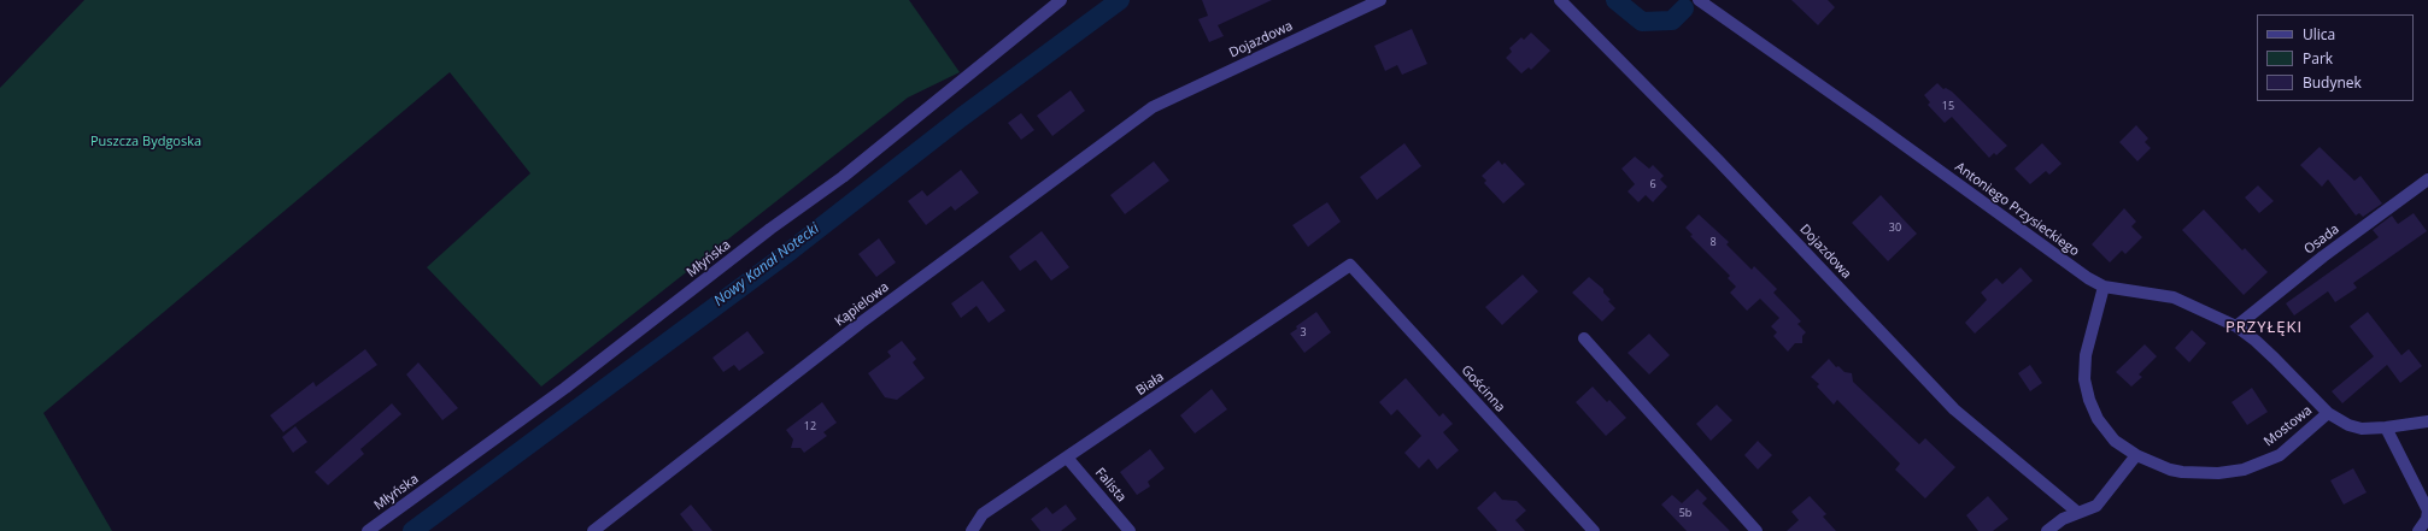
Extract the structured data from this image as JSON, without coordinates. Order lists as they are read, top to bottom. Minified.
{"streets":{"street":["Dojazdowa","Antoniego Przysieckiego","Osada","Młyńska","Kąpielowa","Biała","Gościnna","Mostowa","Falista"]},"crossings":[["Dojazdowa","Kąpielowa"],["Antoniego Przysieckiego","Osada"],["Antoniego Przysieckiego","Mostowa"],["Biała","Gościnna"],["Biała","Falista"]],"districts":["PRZYŁĘKI"],"water":["Nowy Kanał Notecki"],"parks":["Puszcza Bydgoska"],"house_numbers":["15","6","30","8","3","12","5b"],"legend":["Ulica","Park","Budynek"]}
